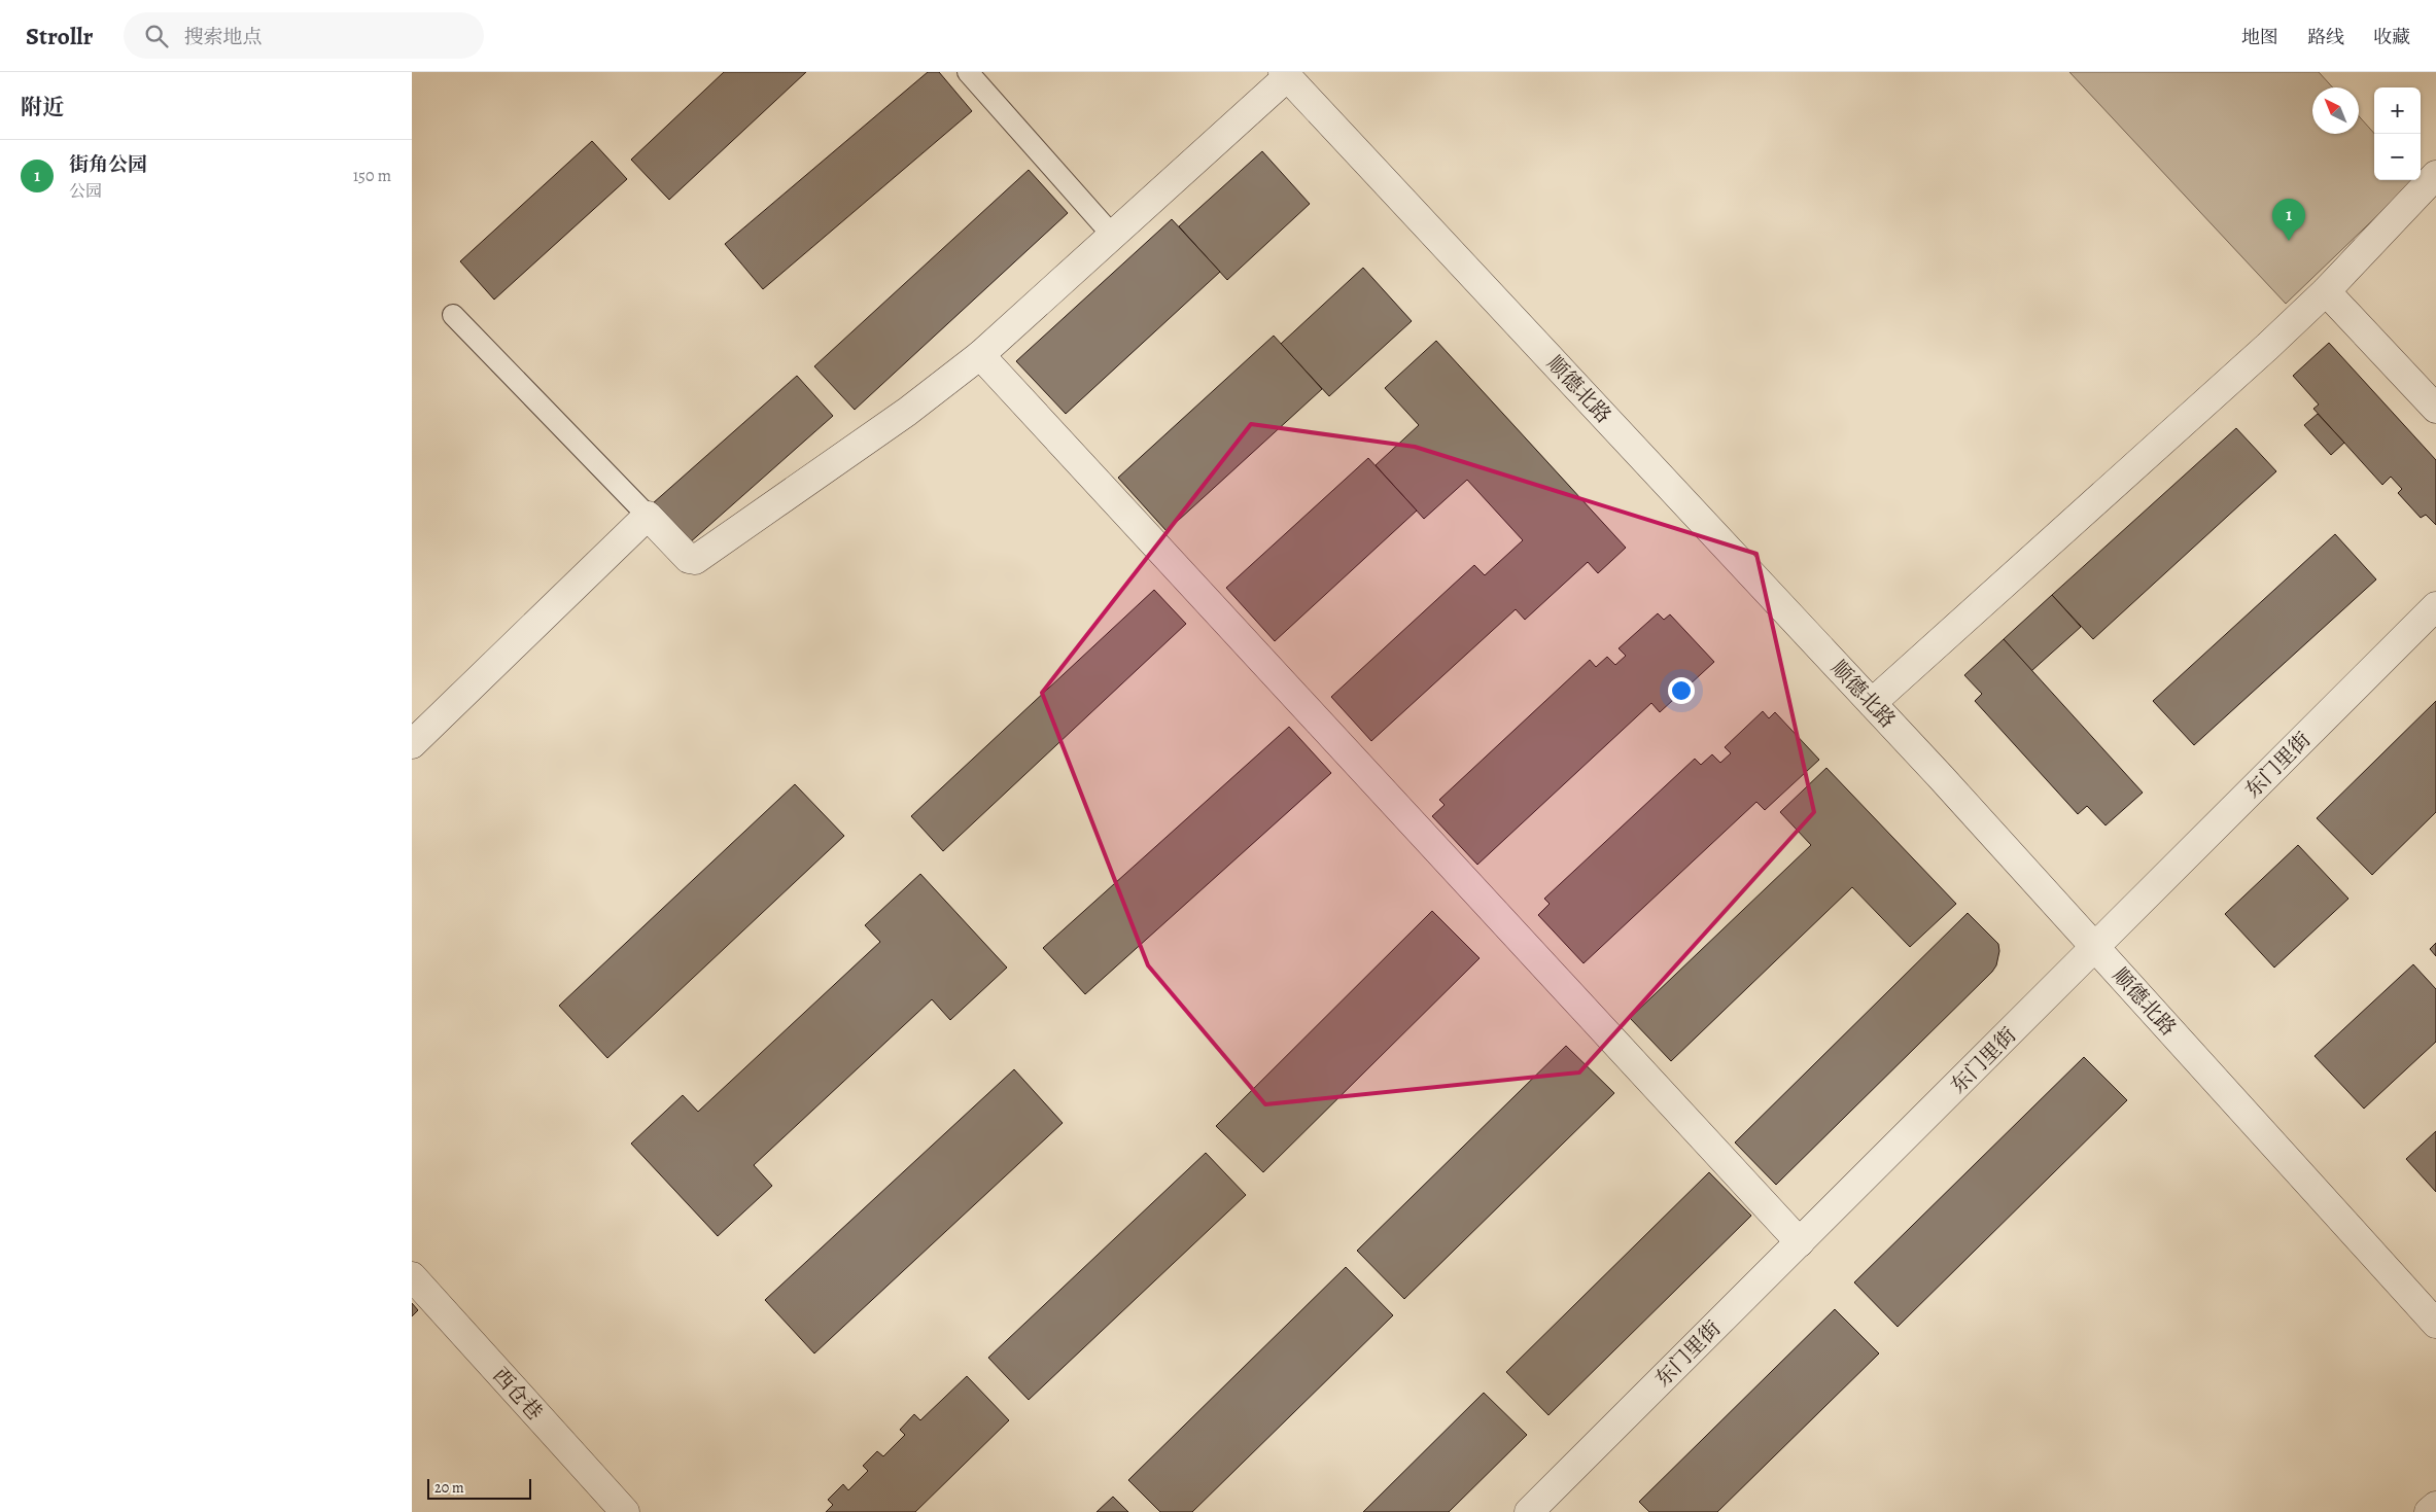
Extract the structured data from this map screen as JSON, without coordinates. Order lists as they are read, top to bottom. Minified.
{"streets":{"street":["顺德北路","东门里街","西仓巷"]},"crossings":[["顺德北路","东门里街"]],"scale_bar":"20 m","north":"top left","page":{"header":"Strollr","search":"搜索地点","nav":["地图","路线","收藏"],"heading":"附近","map_buttons":["+","−"],"list":[{"mark":"1","name":"街角公园","note":"公园","value":"150 m"}],"pins":"1","scale":"20 m"}}
